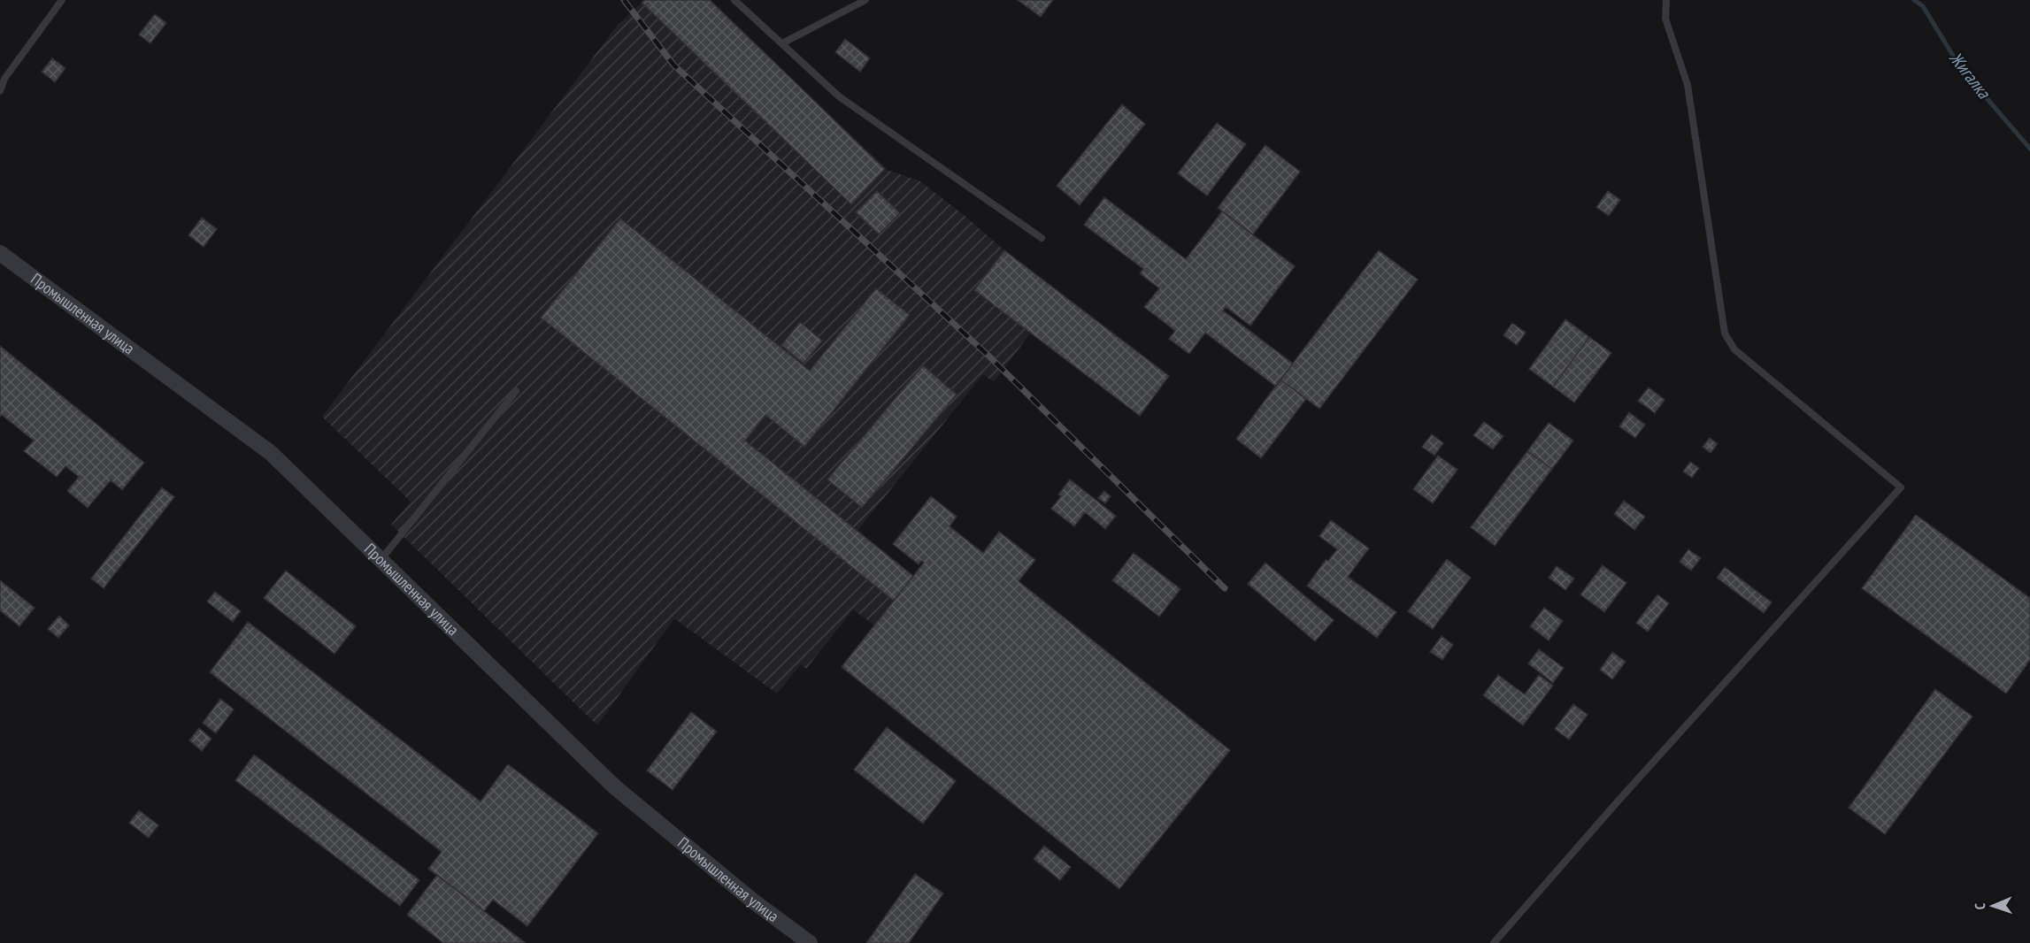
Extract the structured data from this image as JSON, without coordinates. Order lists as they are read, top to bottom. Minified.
{"streets":{"street":["Промышленная улица"]},"water":["Жигалка"],"north":"left"}
